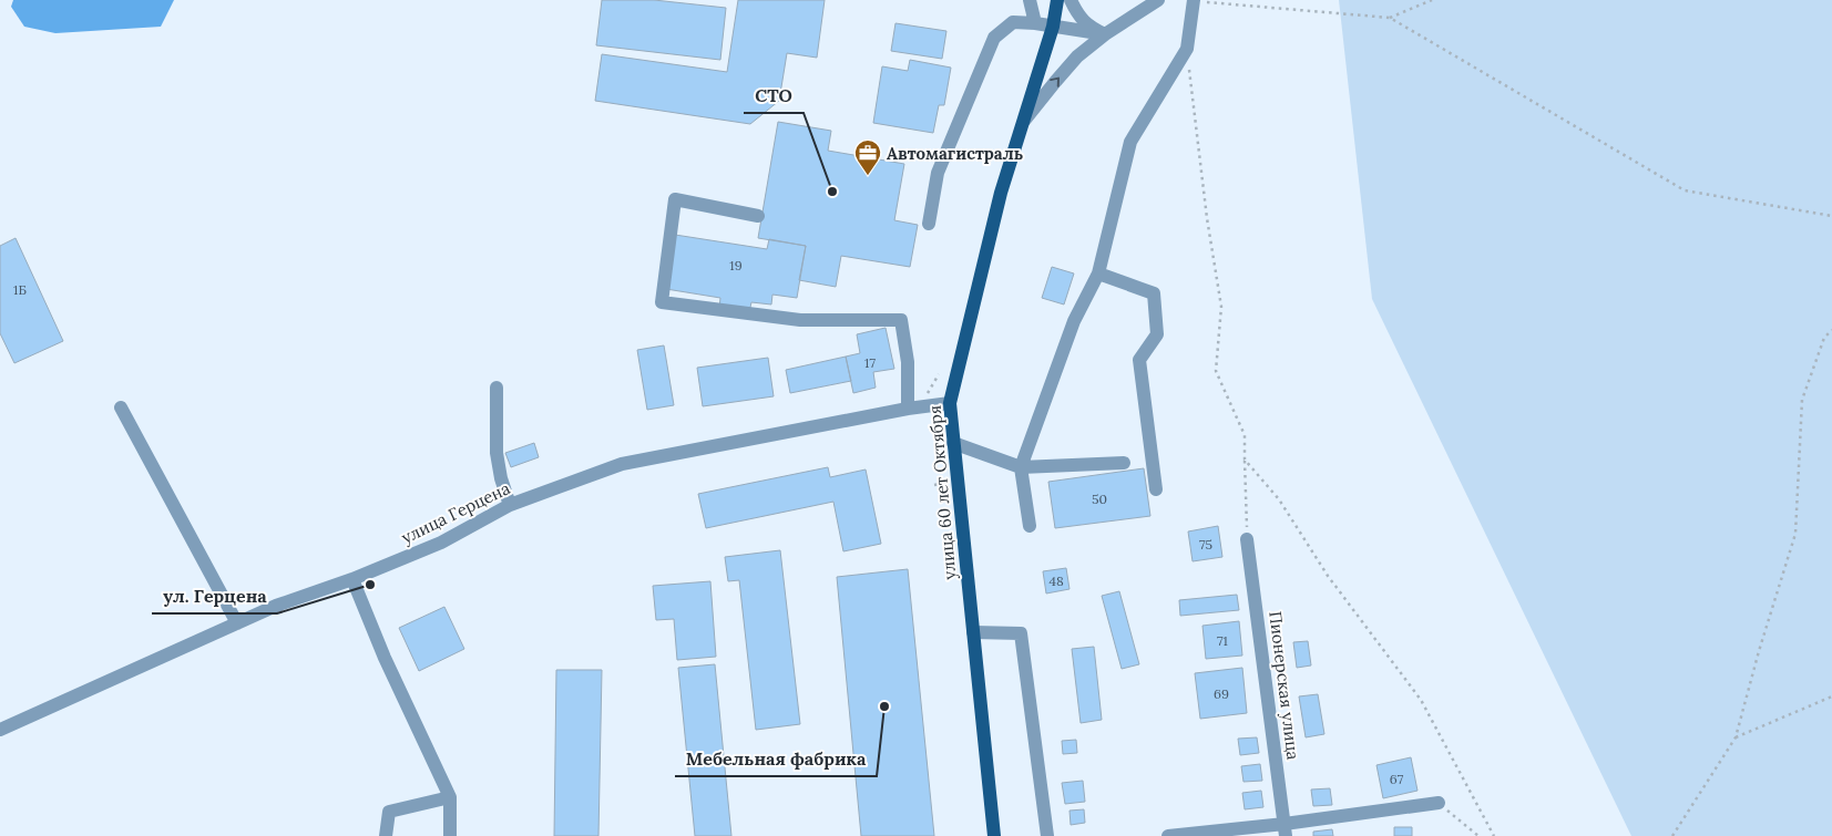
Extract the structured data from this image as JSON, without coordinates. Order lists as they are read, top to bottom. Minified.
{"streets":{"main road":["улица 60 лет Октября"],"street":["улица Герцена","Пионерская улица"]},"crossings":[["улица 60 лет Октября","улица Герцена"]],"places":{"office":["Автомагистраль"],"other":["СТО","ул. Герцена","Мебельная фабрика"]},"house_numbers":["19","1Б","17","50","75","48","71","69","67"]}
